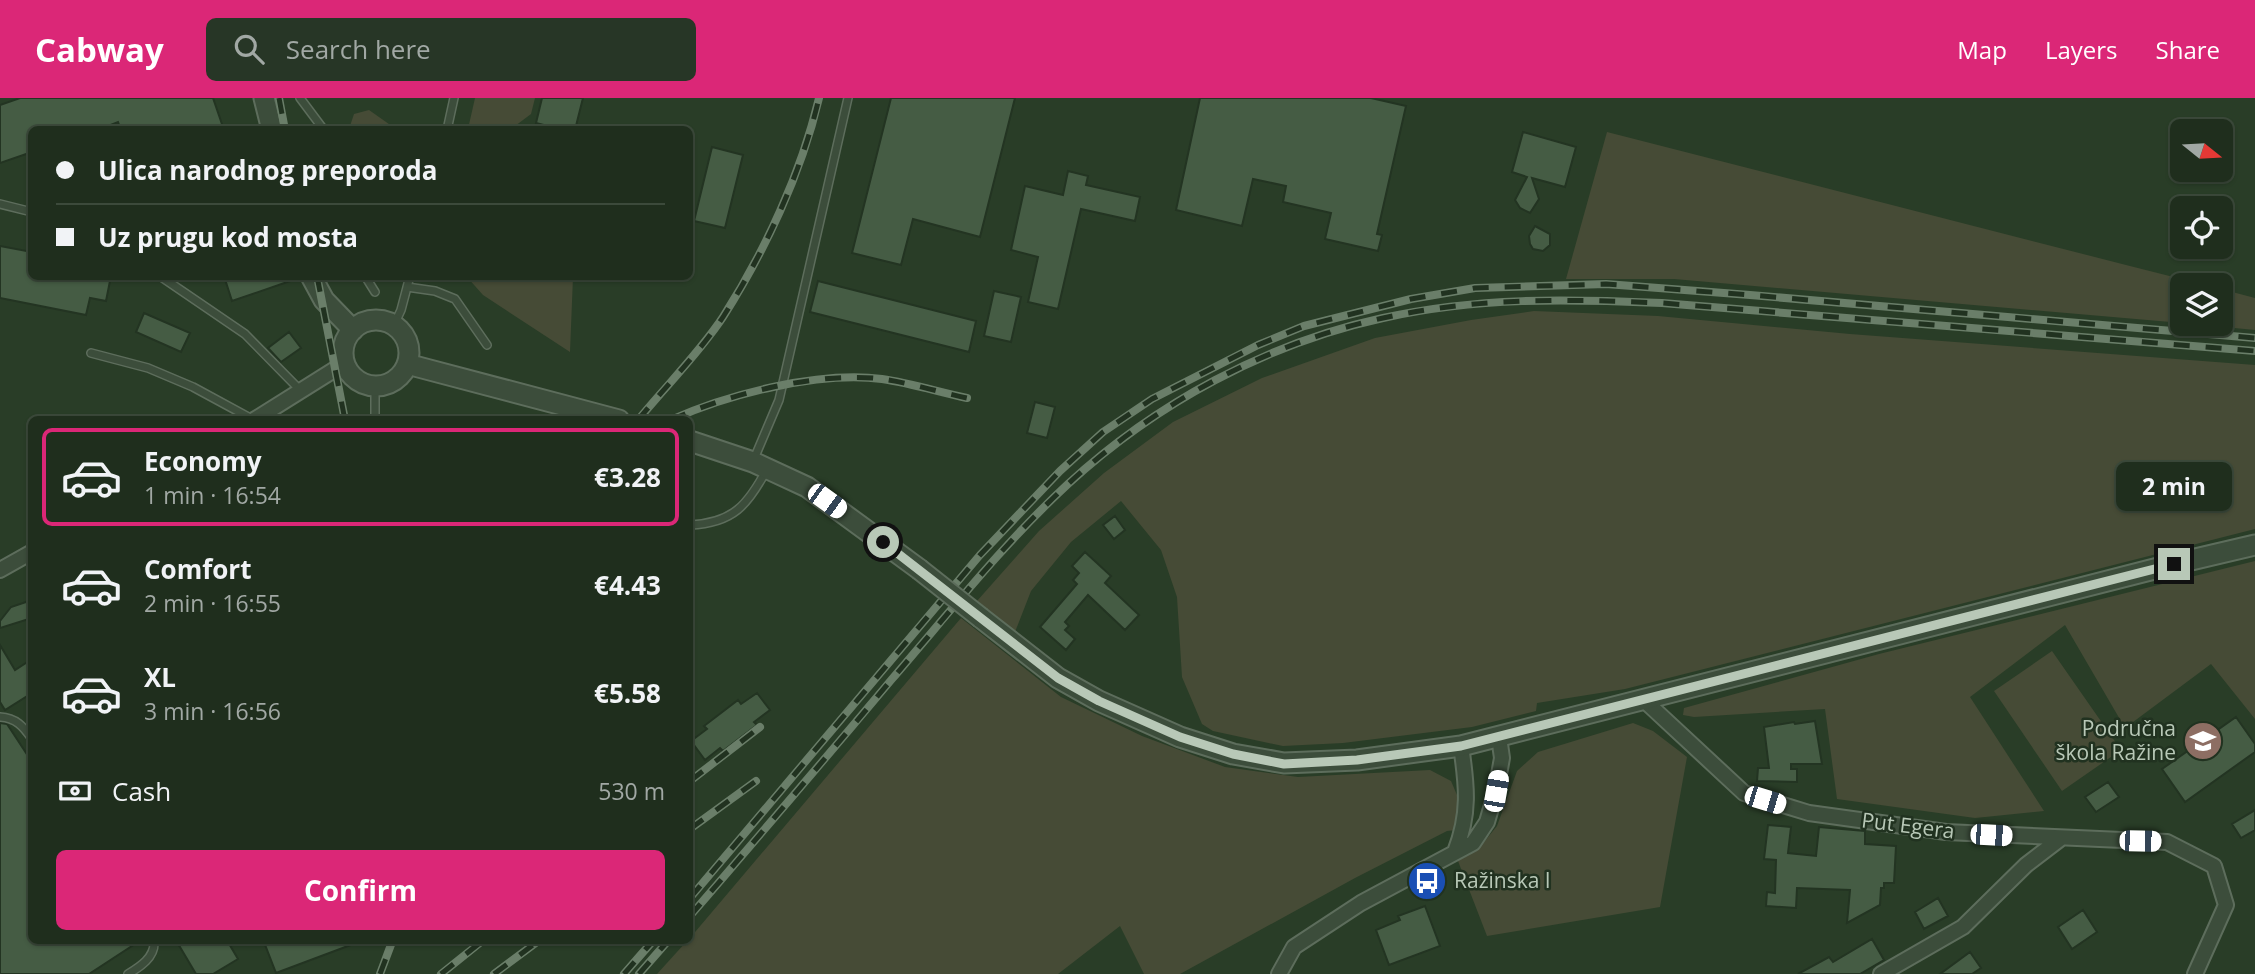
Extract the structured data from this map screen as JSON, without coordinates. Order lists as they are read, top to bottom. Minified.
{"streets":{"street":["Put Egera"]},"places":{"school or university":["Područna škola Ražine"],"bus stop":["Ražinska I"]},"north":"right","page":{"header":"Cabway","search":"Search here","nav":["Map","Layers","Share"],"banner":["Ulica narodnog preporoda","Uz prugu kod mosta"],"list":[{"name":"Economy","note":"1 min · 16:54","value":"€3.28"},{"name":"Comfort","note":"2 min · 16:55","value":"€4.43"},{"name":"XL","note":"3 min · 16:56","value":"€5.58"}],"bubble":"2 min","pay":["Cash","530 m"],"buttons":"Confirm"}}
